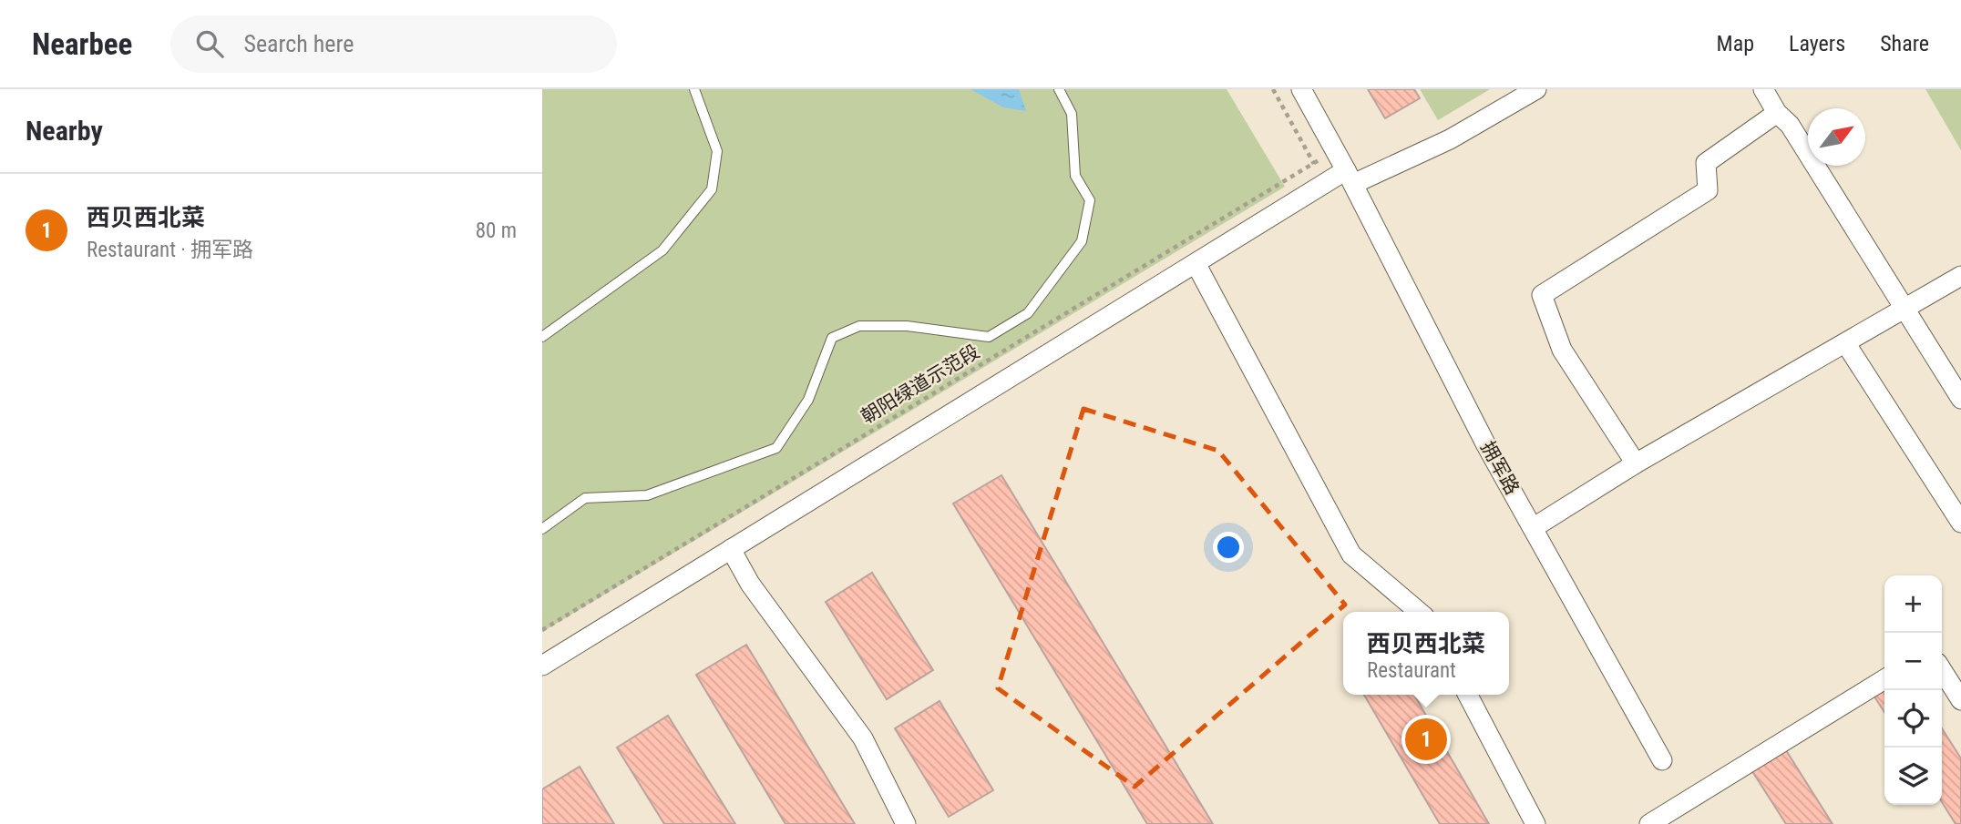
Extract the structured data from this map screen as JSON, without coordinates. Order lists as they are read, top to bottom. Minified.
{"streets":{"street":["拥军路"],"path":["朝阳绿道示范段"]},"crossings":[["朝阳绿道示范段","拥军路"]],"north":"top right","page":{"header":"Nearbee","search":"Search here","nav":["Map","Layers","Share"],"heading":"Nearby","list":[{"mark":"1","name":"西贝西北菜","note":"Restaurant · 拥军路","value":"80 m"}],"map_buttons":["+","−"],"popup":["西贝西北菜","Restaurant"],"pins":"1"}}
